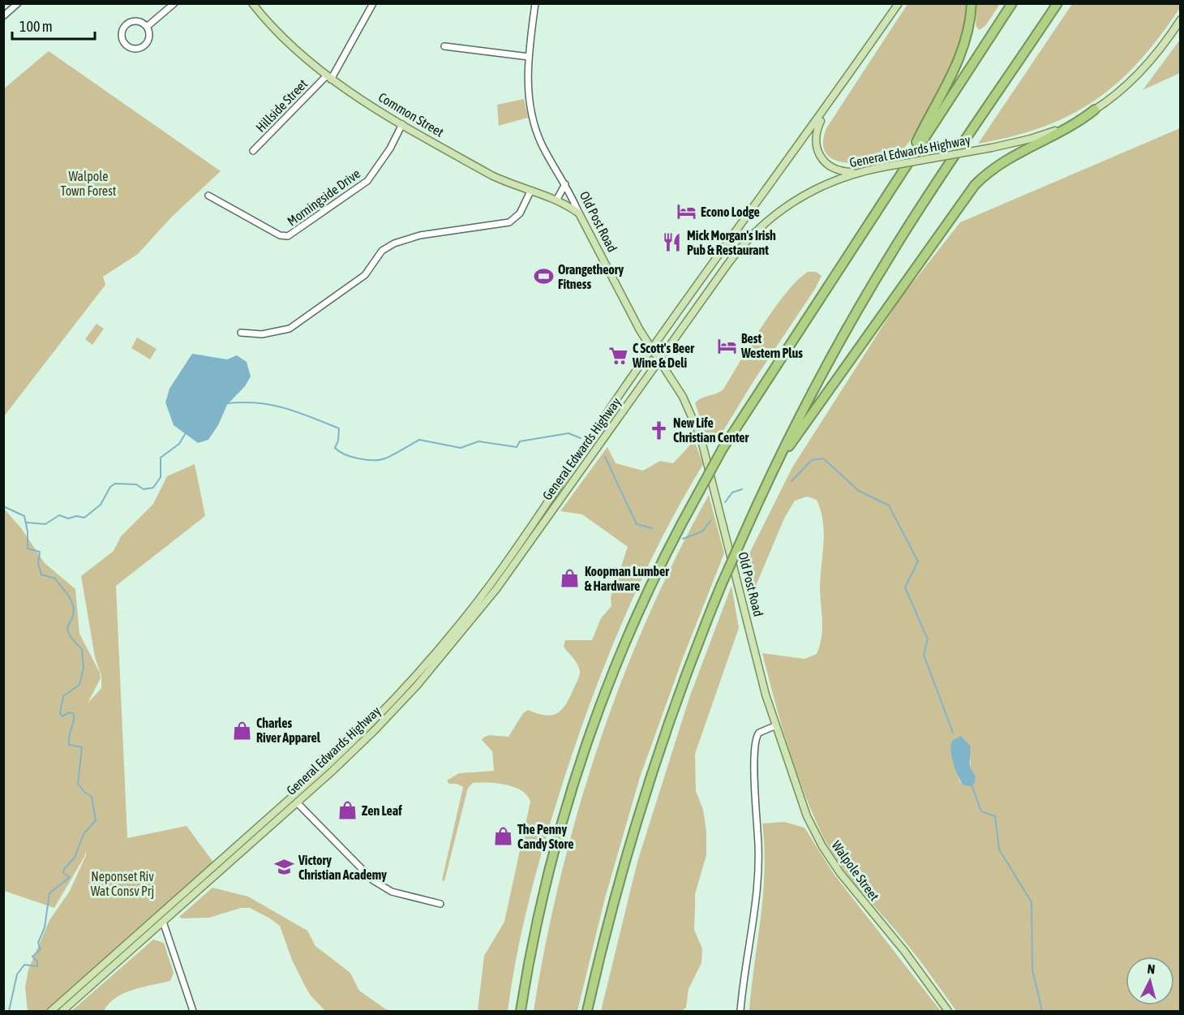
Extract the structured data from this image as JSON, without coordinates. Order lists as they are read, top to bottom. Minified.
{"streets":{"main road":["Common Street","General Edwards Highway","Old Post Road","Walpole Street"],"street":["Hillside Street","Morningside Drive"]},"crossings":[["Hillside Street","Common Street"],["Common Street","Morningside Drive"],["Common Street","Old Post Road"],["General Edwards Highway","Old Post Road"],["Old Post Road","Walpole Street"]],"parks":["Walpole Town Forest","Neponset Riv Wat Consv Prj"],"places":{"hotel":["Econo Lodge","Best Western Plus"],"restaurant":["Mick Morgan's Irish Pub & Restaurant"],"sports":["Orangetheory Fitness"],"supermarket":["C Scott's Beer Wine & Deli"],"church":["New Life Christian Center"],"shop":["Koopman Lumber & Hardware","Charles River Apparel","Zen Leaf","The Penny Candy Store"],"school or university":["Victory Christian Academy"]},"scale_bar":"100 m","north":"top"}
